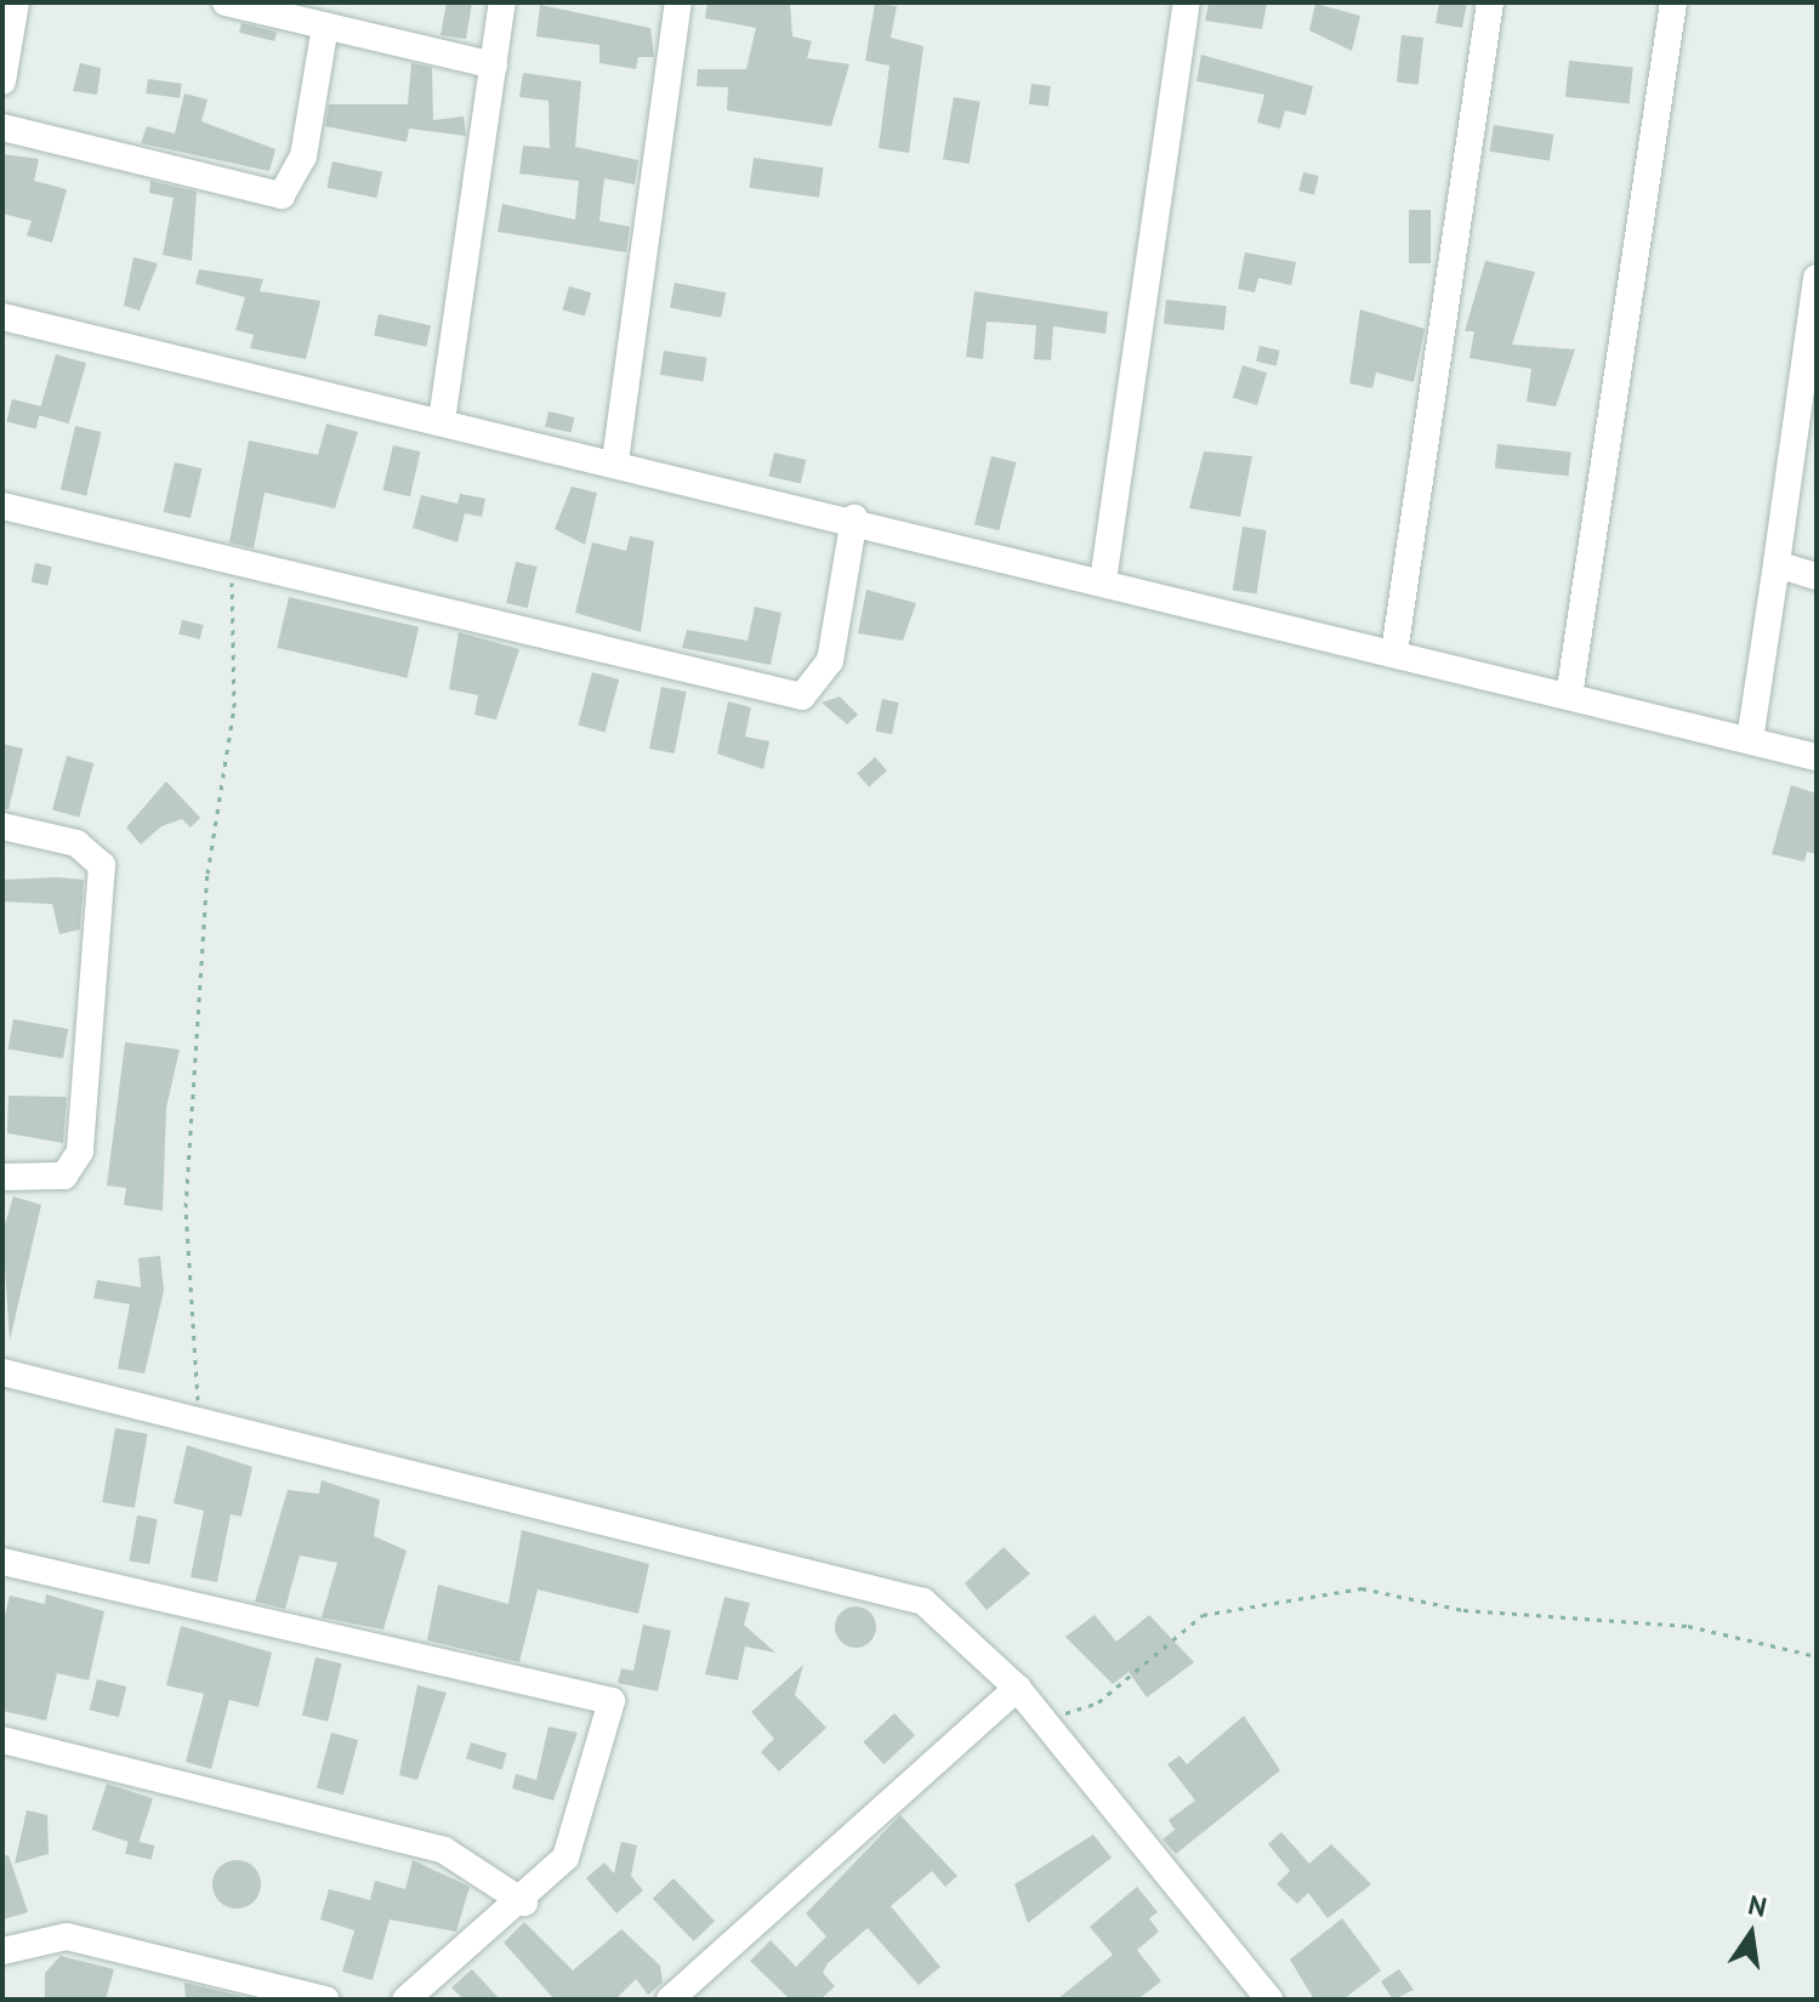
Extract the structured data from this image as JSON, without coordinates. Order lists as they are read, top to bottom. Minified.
{"north":"top"}
